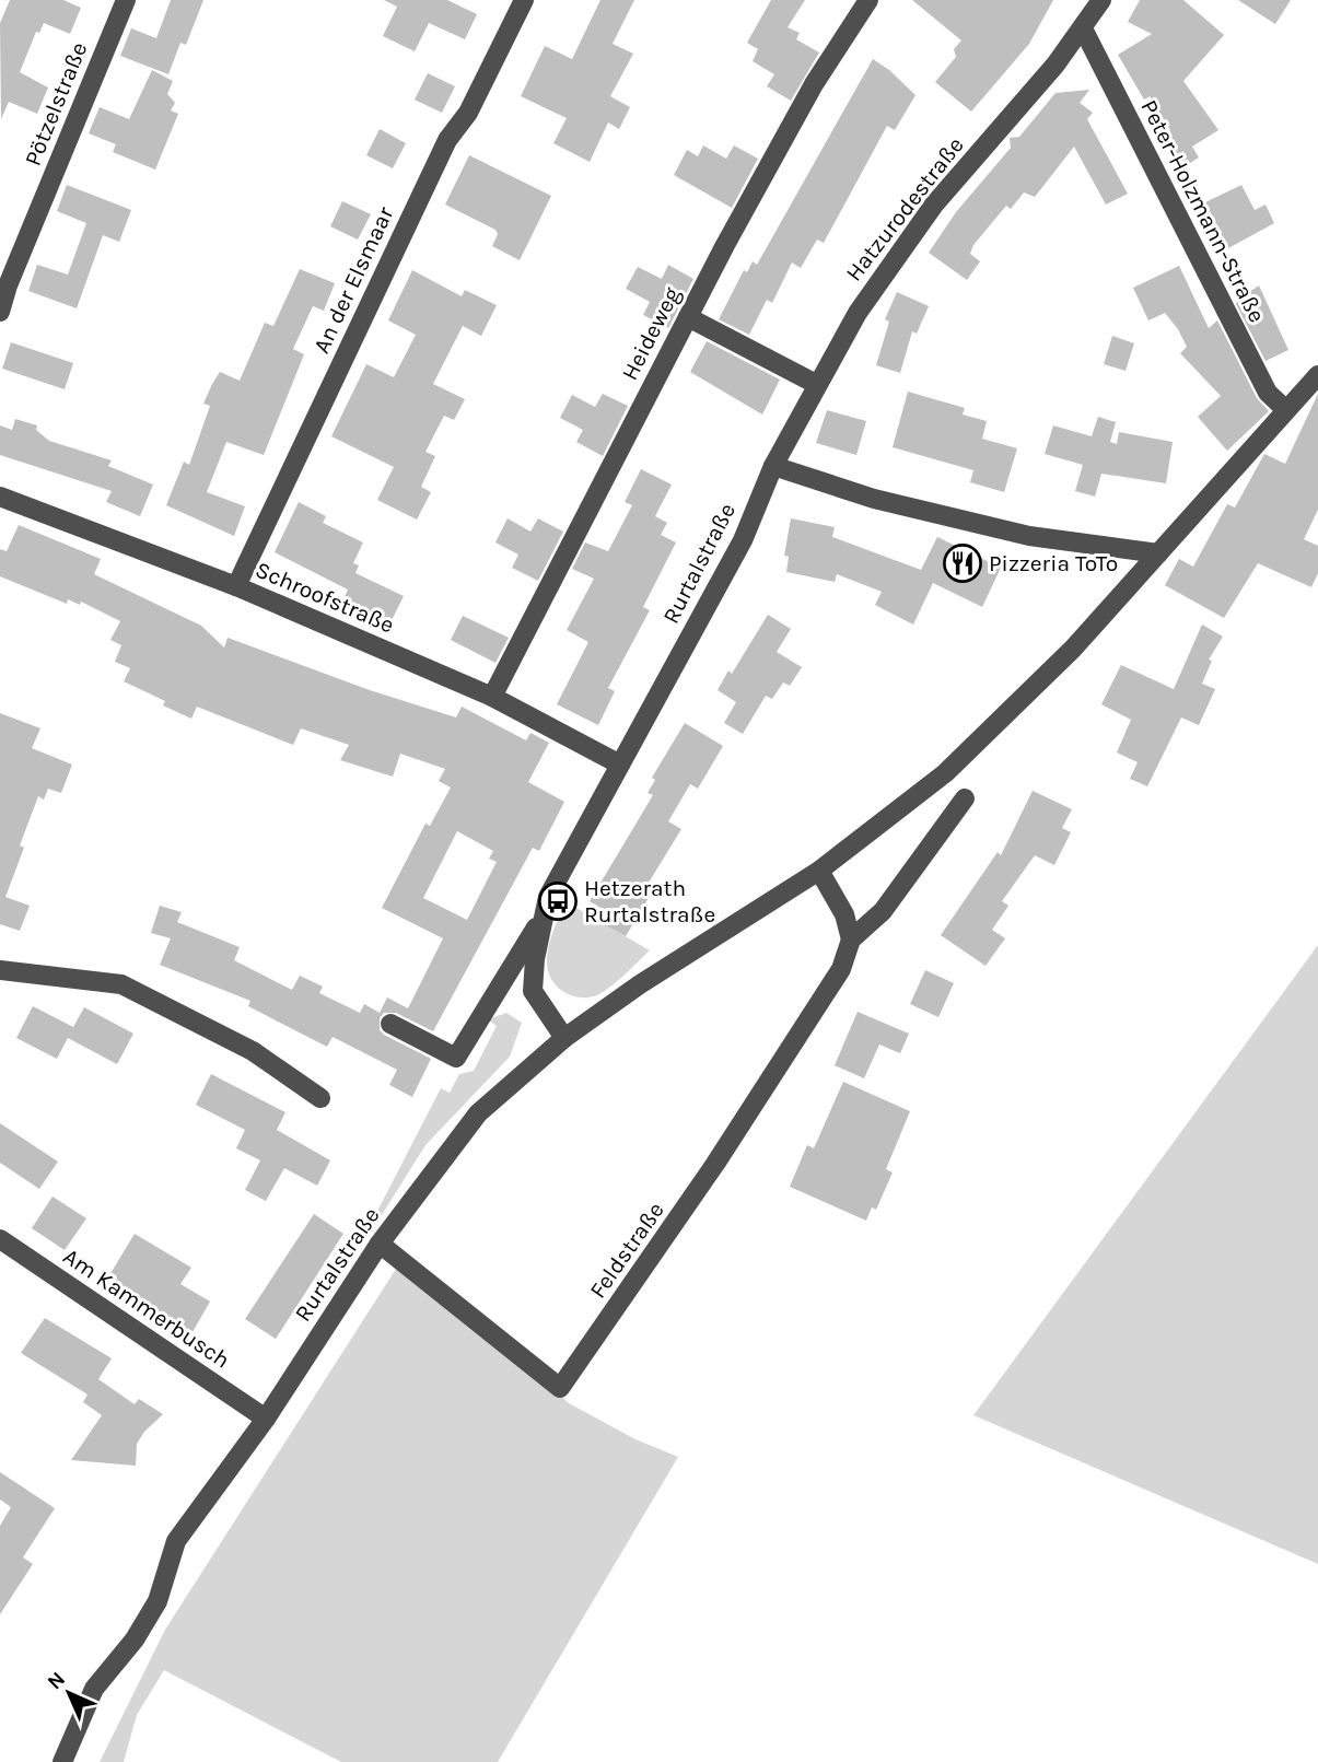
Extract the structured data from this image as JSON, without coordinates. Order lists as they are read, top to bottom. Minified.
{"streets":{"street":["Pötzelstraße","Hatzurodestraße","Peter-Holzmann-Straße","An der Elsmaar","Heideweg","Rurtalstraße","Schroofstraße","Feldstraße","Am Kammerbusch"]},"crossings":[["Hatzurodestraße","Peter-Holzmann-Straße"],["Hatzurodestraße","Rurtalstraße"],["Peter-Holzmann-Straße","Rurtalstraße"],["An der Elsmaar","Schroofstraße"],["Heideweg","Schroofstraße"],["Rurtalstraße","Schroofstraße"],["Rurtalstraße","Feldstraße"],["Rurtalstraße","Am Kammerbusch"]],"places":{"restaurant":["Pizzeria ToTo"],"bus stop":["Hetzerath Rurtalstraße"]},"north":"top left"}
